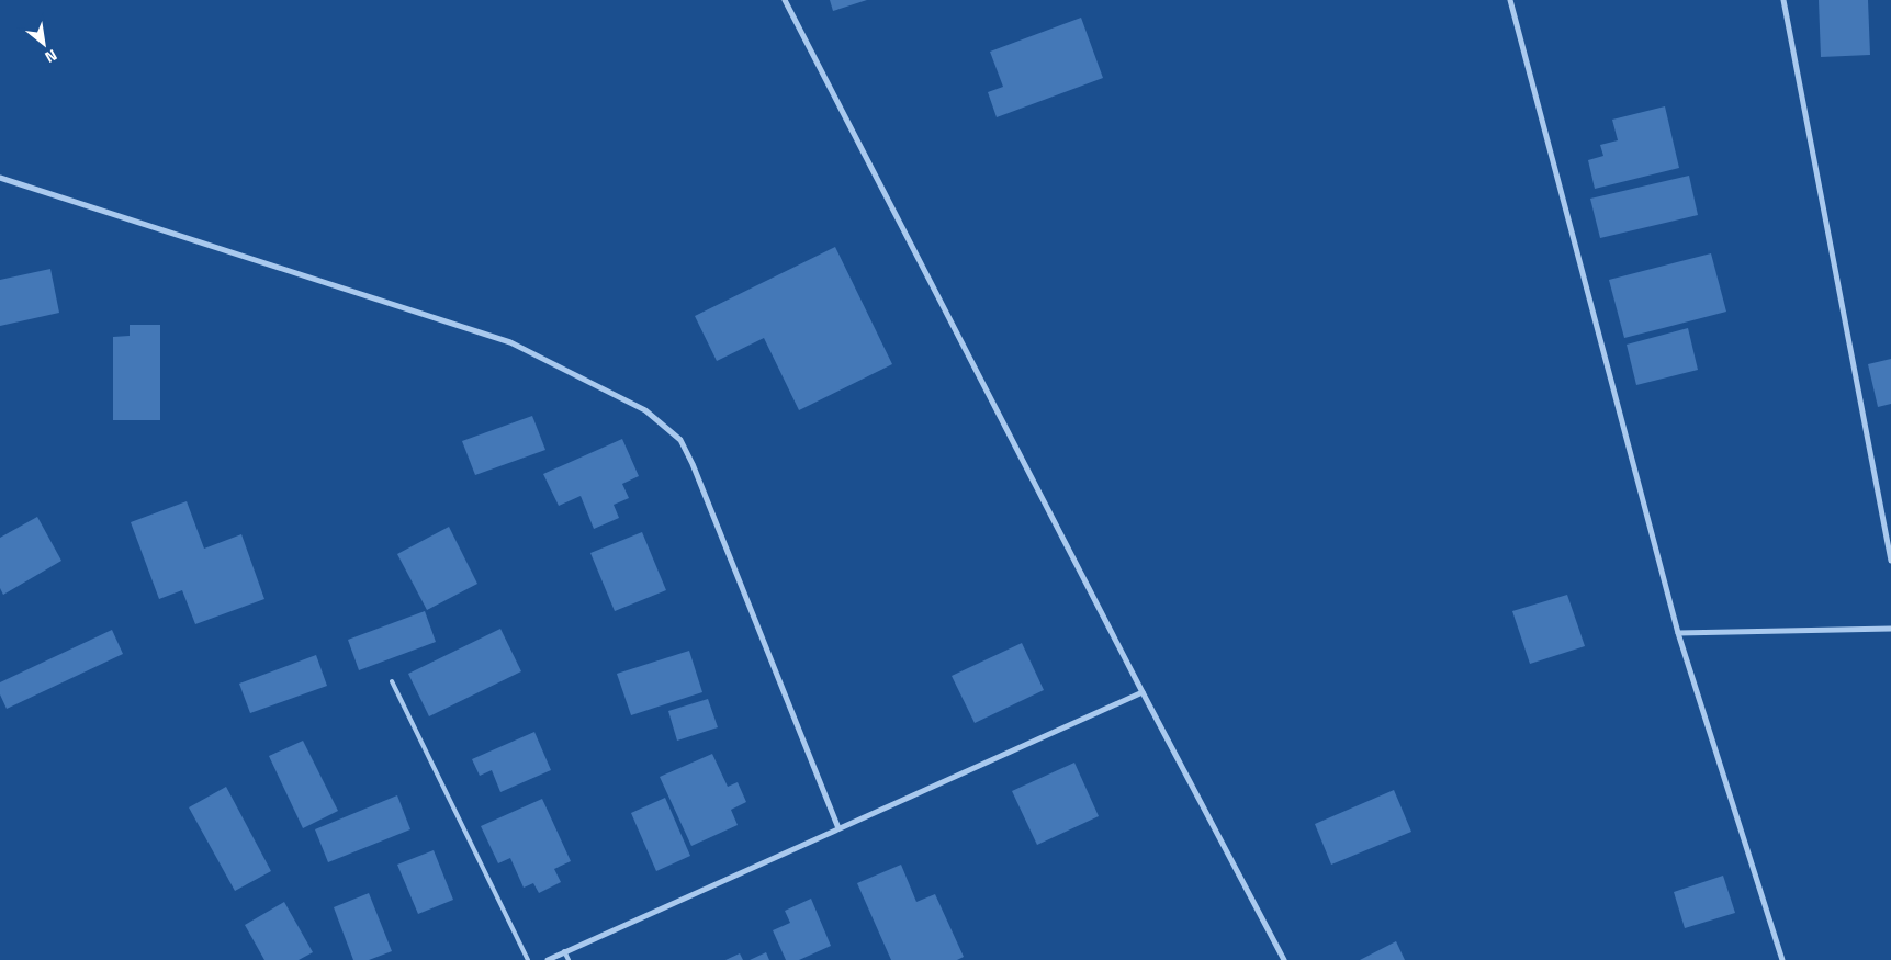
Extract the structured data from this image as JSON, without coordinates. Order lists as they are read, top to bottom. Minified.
{"north":"bottom right"}
